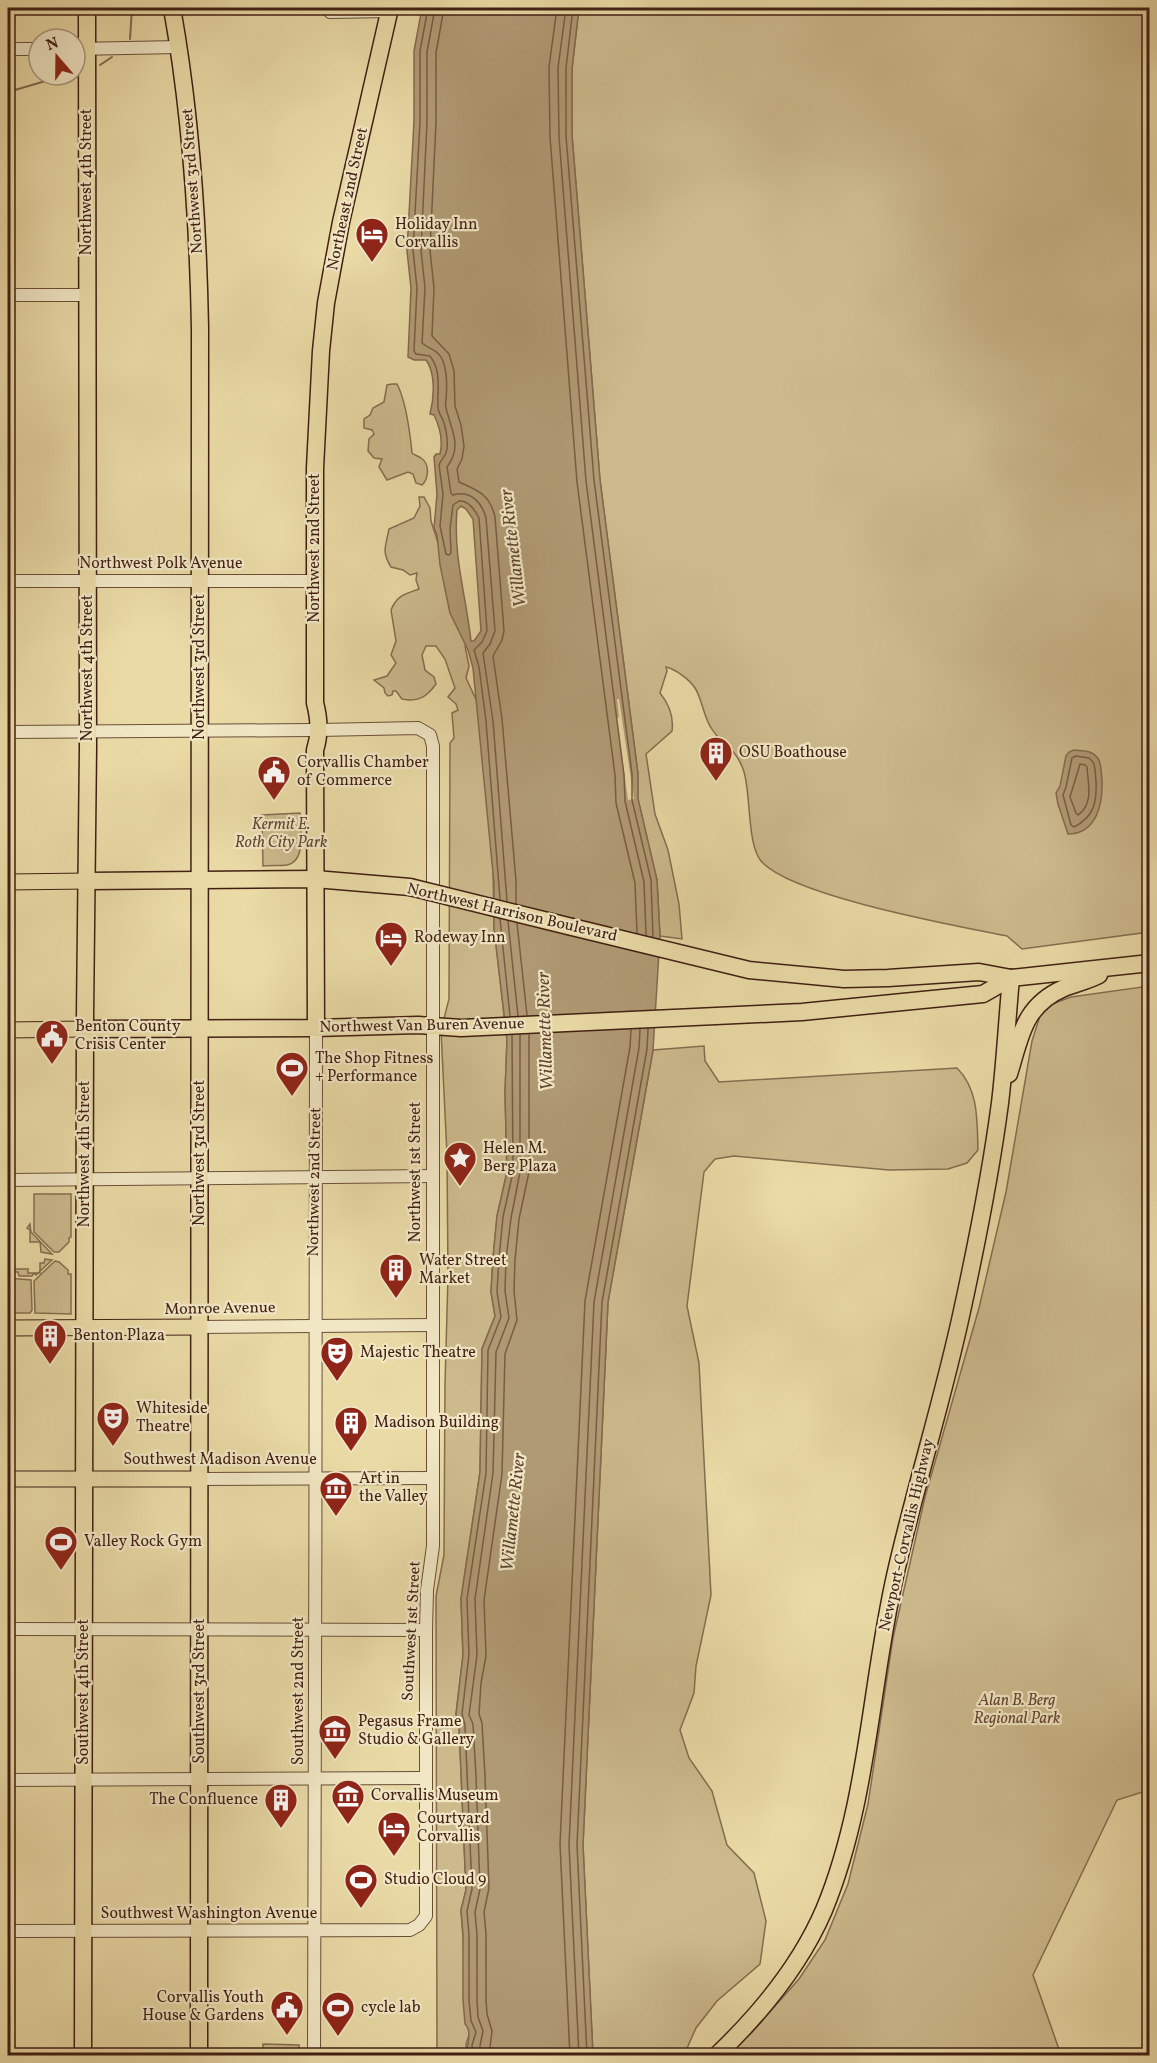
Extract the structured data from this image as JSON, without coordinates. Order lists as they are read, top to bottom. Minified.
{"streets":{"highway":["Northwest 3rd Street","Northwest 4th Street","Northeast 2nd Street","Northwest 2nd Street","Northwest Harrison Boulevard","Northwest Van Buren Avenue","Newport-Corvallis Highway","Southwest 3rd Street","Southwest 4th Street"],"main road":["Monroe Avenue","Southwest Madison Avenue"],"street":["Northwest Polk Avenue","Northwest 1st Street","Southwest 1st Street","Southwest 2nd Street","Southwest Washington Avenue"]},"crossings":[["Northwest 3rd Street","Northwest Polk Avenue"],["Northwest 3rd Street","Northwest Harrison Boulevard"],["Northwest 3rd Street","Northwest Van Buren Avenue"],["Northwest 3rd Street","Monroe Avenue"],["Northwest 3rd Street","Southwest 3rd Street"],["Northwest 4th Street","Northwest Polk Avenue"],["Northwest 4th Street","Northwest Harrison Boulevard"],["Northwest 4th Street","Northwest Van Buren Avenue"],["Northwest 4th Street","Monroe Avenue"],["Northwest 4th Street","Southwest 4th Street"],["Northeast 2nd Street","Northwest 2nd Street"],["Northwest 2nd Street","Northwest Polk Avenue"],["Northwest 2nd Street","Northwest Harrison Boulevard"],["Northwest 2nd Street","Northwest Van Buren Avenue"],["Northwest 2nd Street","Northwest 1st Street"],["Northwest 2nd Street","Monroe Avenue"],["Northwest 2nd Street","Southwest 2nd Street"],["Northwest Harrison Boulevard","Northwest Van Buren Avenue"],["Northwest Harrison Boulevard","Newport-Corvallis Highway"],["Northwest Van Buren Avenue","Northwest 1st Street"],["Northwest Van Buren Avenue","Newport-Corvallis Highway"],["Northwest 1st Street","Monroe Avenue"],["Northwest 1st Street","Southwest 1st Street"],["Monroe Avenue","Southwest 1st Street"],["Monroe Avenue","Southwest 3rd Street"],["Monroe Avenue","Southwest 2nd Street"],["Monroe Avenue","Southwest 4th Street"],["Southwest Madison Avenue","Southwest 1st Street"],["Southwest Madison Avenue","Southwest 3rd Street"],["Southwest Madison Avenue","Southwest 2nd Street"],["Southwest Madison Avenue","Southwest 4th Street"],["Southwest 1st Street","Southwest Washington Avenue"],["Southwest 3rd Street","Southwest Washington Avenue"],["Southwest 2nd Street","Southwest Washington Avenue"],["Southwest 4th Street","Southwest Washington Avenue"]],"water":["Willamette River"],"parks":["Kermit E. Roth City Park","Alan B. Berg Regional Park"],"places":{"hotel":["Holiday Inn Corvallis","Rodeway Inn","Courtyard Corvallis"],"building":["OSU Boathouse","Water Street Market","Benton Plaza","Madison Building","The Confluence"],"public building":["Corvallis Chamber of Commerce","Benton County Crisis Center","Corvallis Youth House & Gardens"],"sports":["The Shop Fitness + Performance","Valley Rock Gym","Studio Cloud 9","cycle lab"],"place":["Helen M. Berg Plaza"],"theatre":["Majestic Theatre","Whiteside Theatre"],"museum":["Art in the Valley","Pegasus Frame Studio & Gallery","Corvallis Museum"]},"north":"top"}
